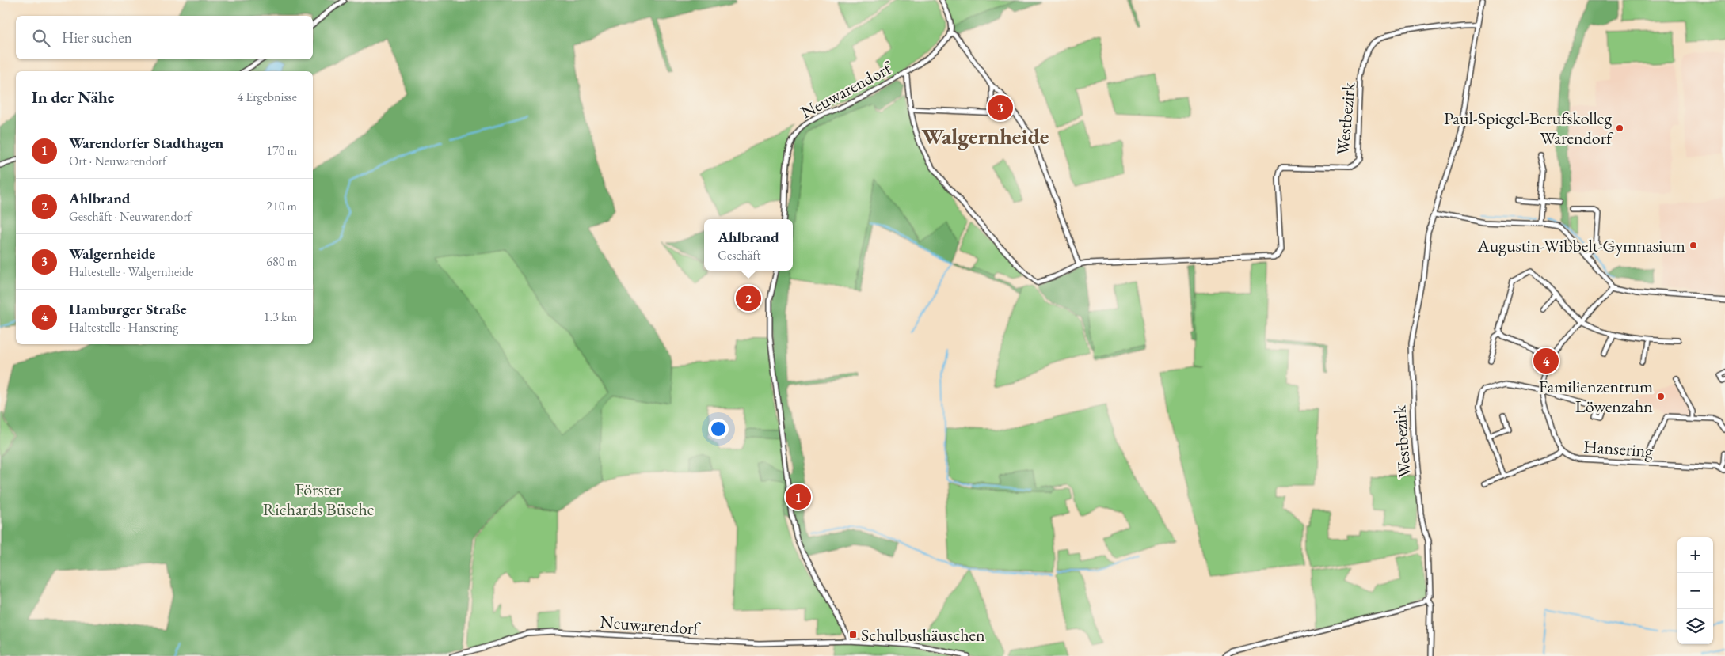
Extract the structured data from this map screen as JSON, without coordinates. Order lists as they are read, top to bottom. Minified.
{"streets":{"street":["Neuwarendorf","Westbezirk","Hansering"]},"districts":["Walgernheide"],"parks":["Förster Richards Büsche"],"places":{"other":["Paul-Spiegel-Berufskolleg Warendorf","Augustin-Wibbelt-Gymnasium","Familienzentrum Löwenzahn"],"transit":["Schulbushäuschen"]},"page":{"search":"Hier suchen","heading":["In der Nähe","4 Ergebnisse"],"pins":["3","2","4","1"],"list":[{"mark":"1","name":"Warendorfer Stadthagen","note":"Ort · Neuwarendorf","value":"170 m"},{"mark":"2","name":"Ahlbrand","note":"Geschäft · Neuwarendorf","value":"210 m"},{"mark":"3","name":"Walgernheide","note":"Haltestelle · Walgernheide","value":"680 m"},{"mark":"4","name":"Hamburger Straße","note":"Haltestelle · Hansering","value":"1.3 km"}],"popup":["Ahlbrand","Geschäft"],"map_buttons":["+","−"]}}
